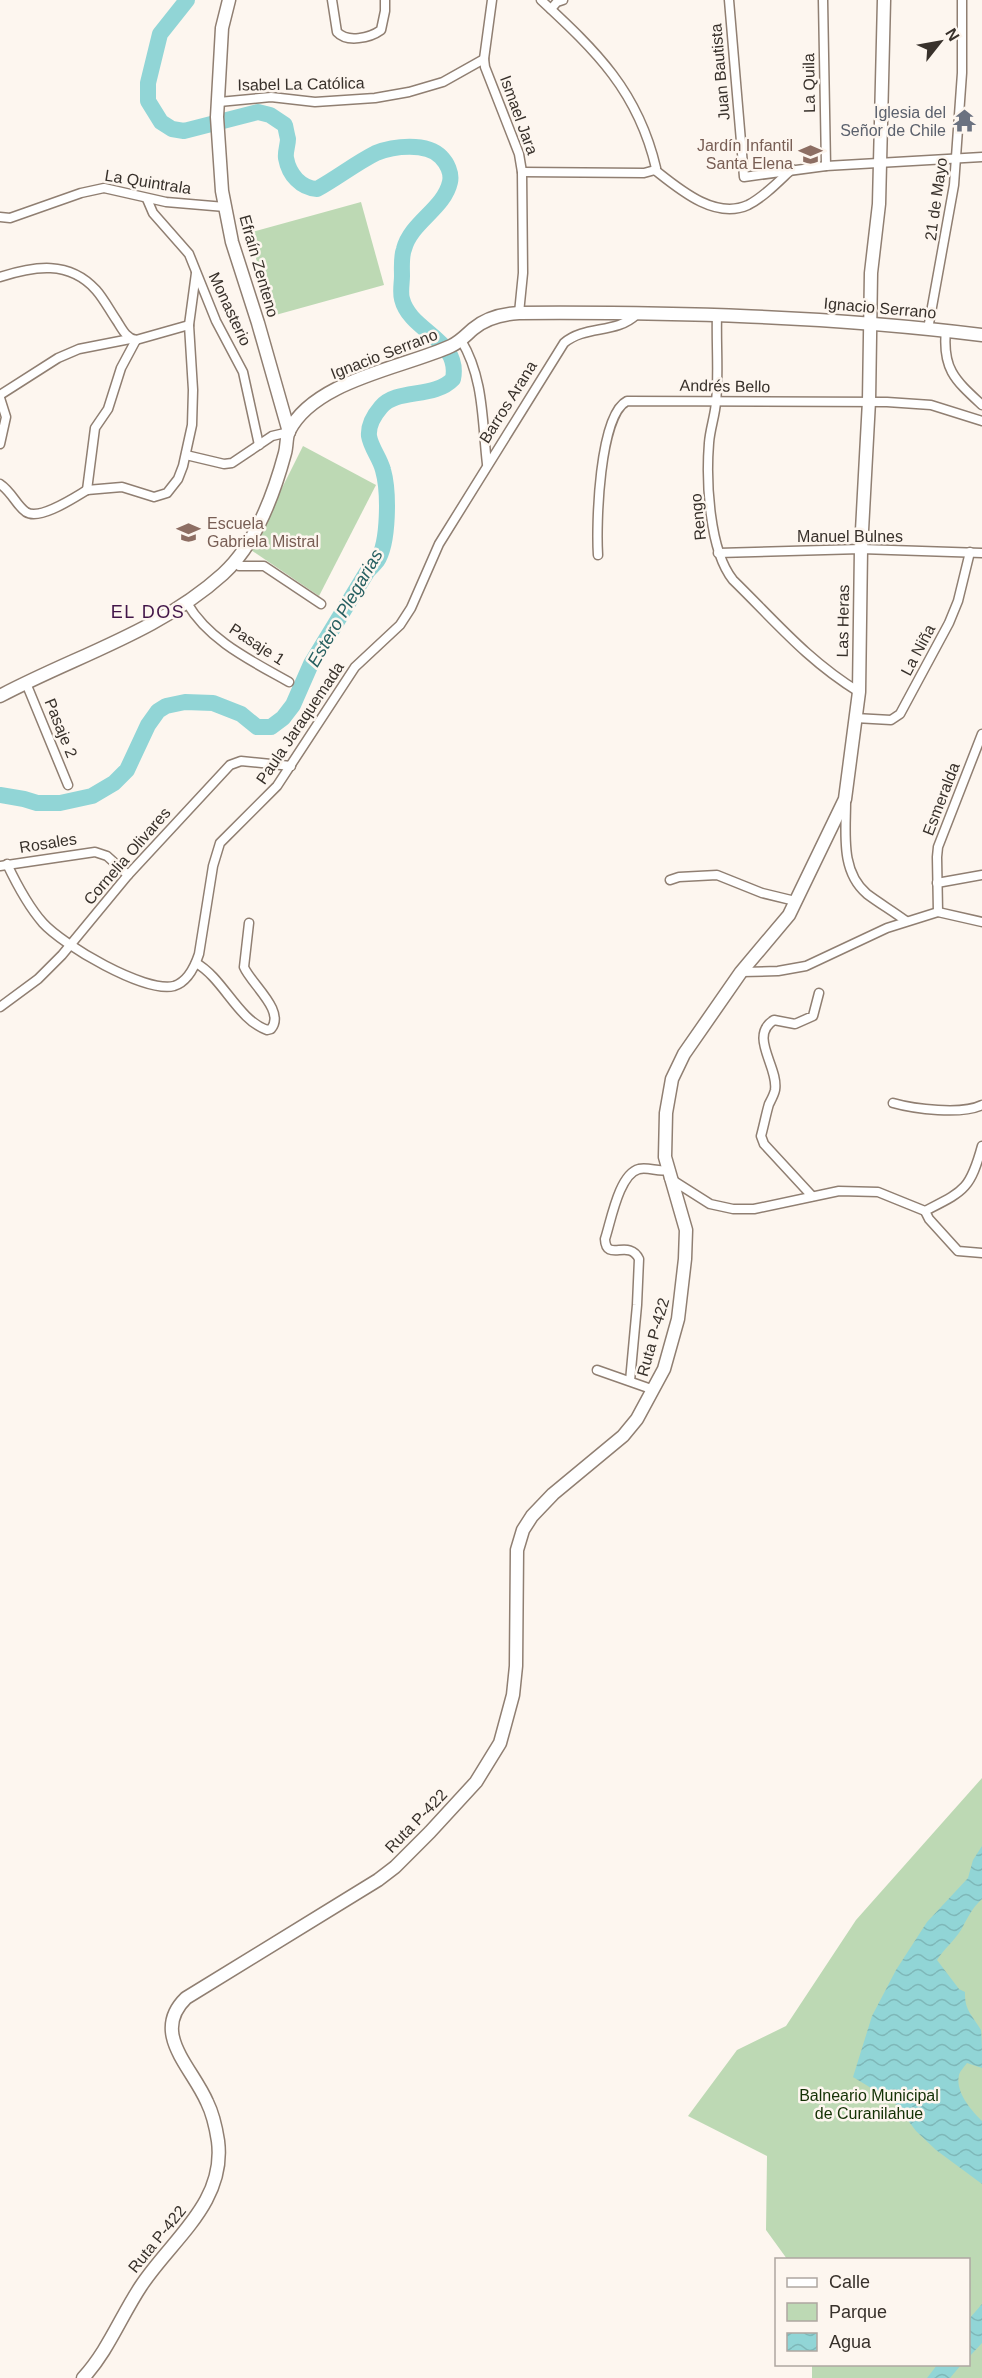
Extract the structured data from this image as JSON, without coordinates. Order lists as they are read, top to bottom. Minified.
{"streets":{"street":["Juan Bautista","La Quila","Isabel La Católica","Ismael Jara","La Quintrala","21 de Mayo","Efraín Zenteno","Ignacio Serrano","Monasterio","Andrés Bello","Barros Arana","Rengo","Manuel Bulnes","Las Heras","Pasaje 1","La Niña","Paula Jaraquemada","Pasaje 2","Esmeralda","Rosales","Cornelia Olivares","Ruta P-422"]},"crossings":[["Isabel La Católica","Ismael Jara"],["Isabel La Católica","Efraín Zenteno"],["Ismael Jara","Ignacio Serrano"],["La Quintrala","Efraín Zenteno"],["La Quintrala","Monasterio"],["21 de Mayo","Ignacio Serrano"],["Efraín Zenteno","Ignacio Serrano"],["Ignacio Serrano","Barros Arana"],["Ignacio Serrano","Rengo"],["Ignacio Serrano","Las Heras"],["Ignacio Serrano","Pasaje 1"],["Ignacio Serrano","Pasaje 2"],["Andrés Bello","Rengo"],["Andrés Bello","Las Heras"],["Barros Arana","Paula Jaraquemada"],["Rengo","Manuel Bulnes"],["Rengo","Las Heras"],["Manuel Bulnes","Las Heras"],["Manuel Bulnes","La Niña"],["Las Heras","La Niña"],["Las Heras","Ruta P-422"],["Paula Jaraquemada","Cornelia Olivares"],["Rosales","Cornelia Olivares"]],"districts":["EL DOS"],"water":["Estero Plegarias"],"parks":["Balneario Municipal de Curanilahue"],"places":{"temple":["Iglesia del Señor de Chile"],"school or university":["Jardín Infantil Santa Elena","Escuela Gabriela Mistral"]},"legend":["Calle","Parque","Agua"],"north":"top right"}
